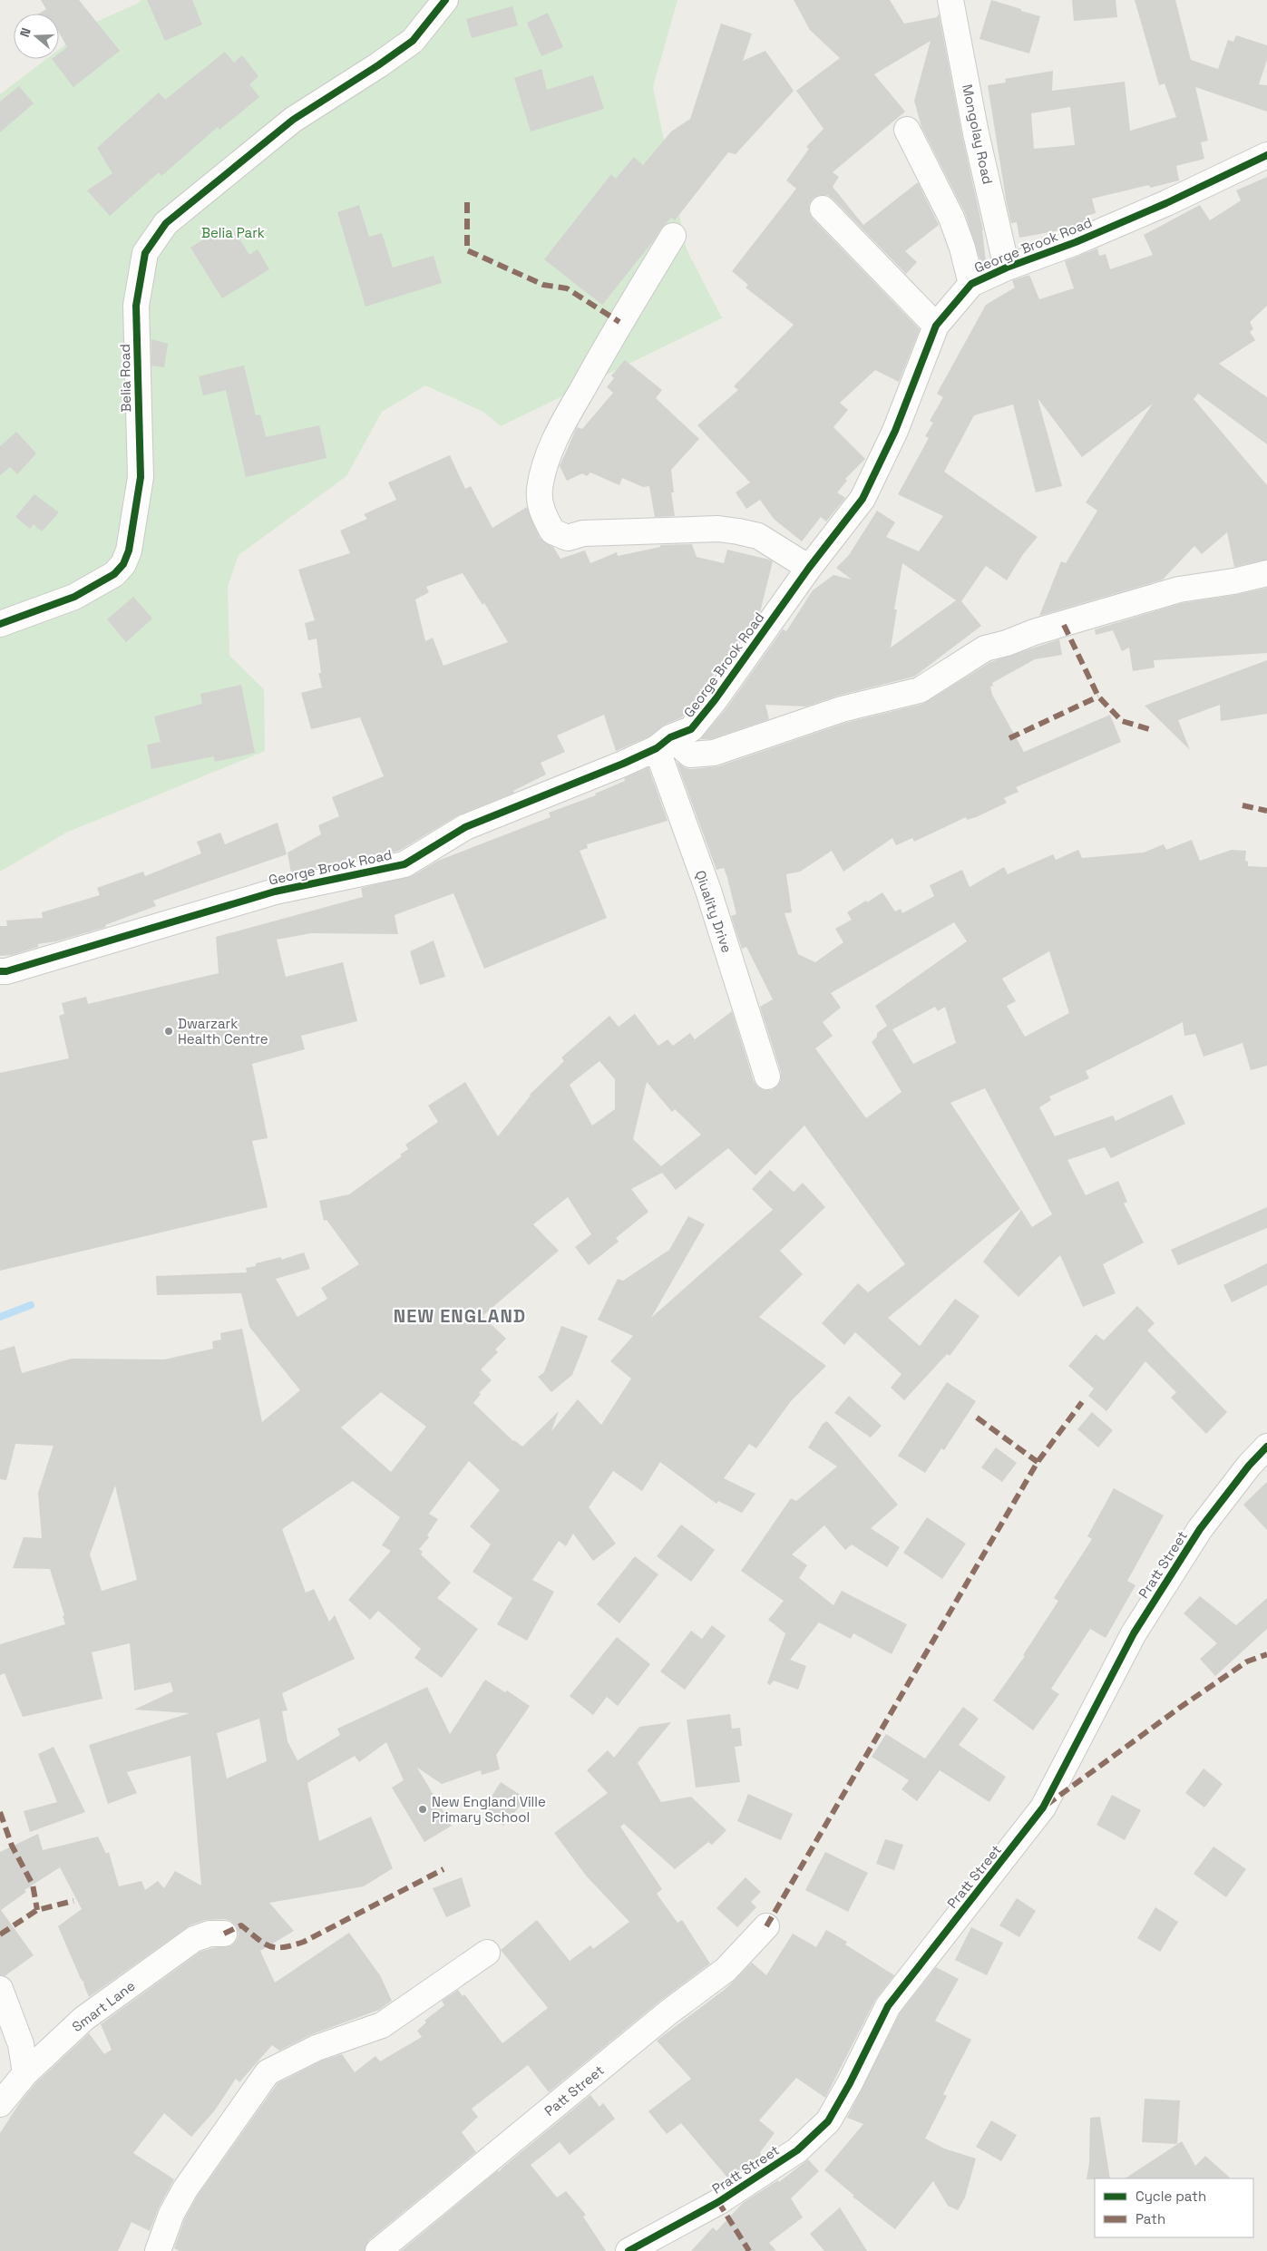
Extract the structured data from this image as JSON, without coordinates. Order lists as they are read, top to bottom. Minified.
{"streets":{"street":["Mongolay Road","George Brook Road","Belia Road","Qiuality Drive","Pratt Street","Smart Lane","Patt Street"]},"crossings":[["Mongolay Road","George Brook Road"],["George Brook Road","Qiuality Drive"]],"districts":["NEW ENGLAND"],"parks":["Belia Park"],"places":["Dwarzark Health Centre","New England Ville Primary School"],"legend":["Cycle path","Path"],"north":"left"}
